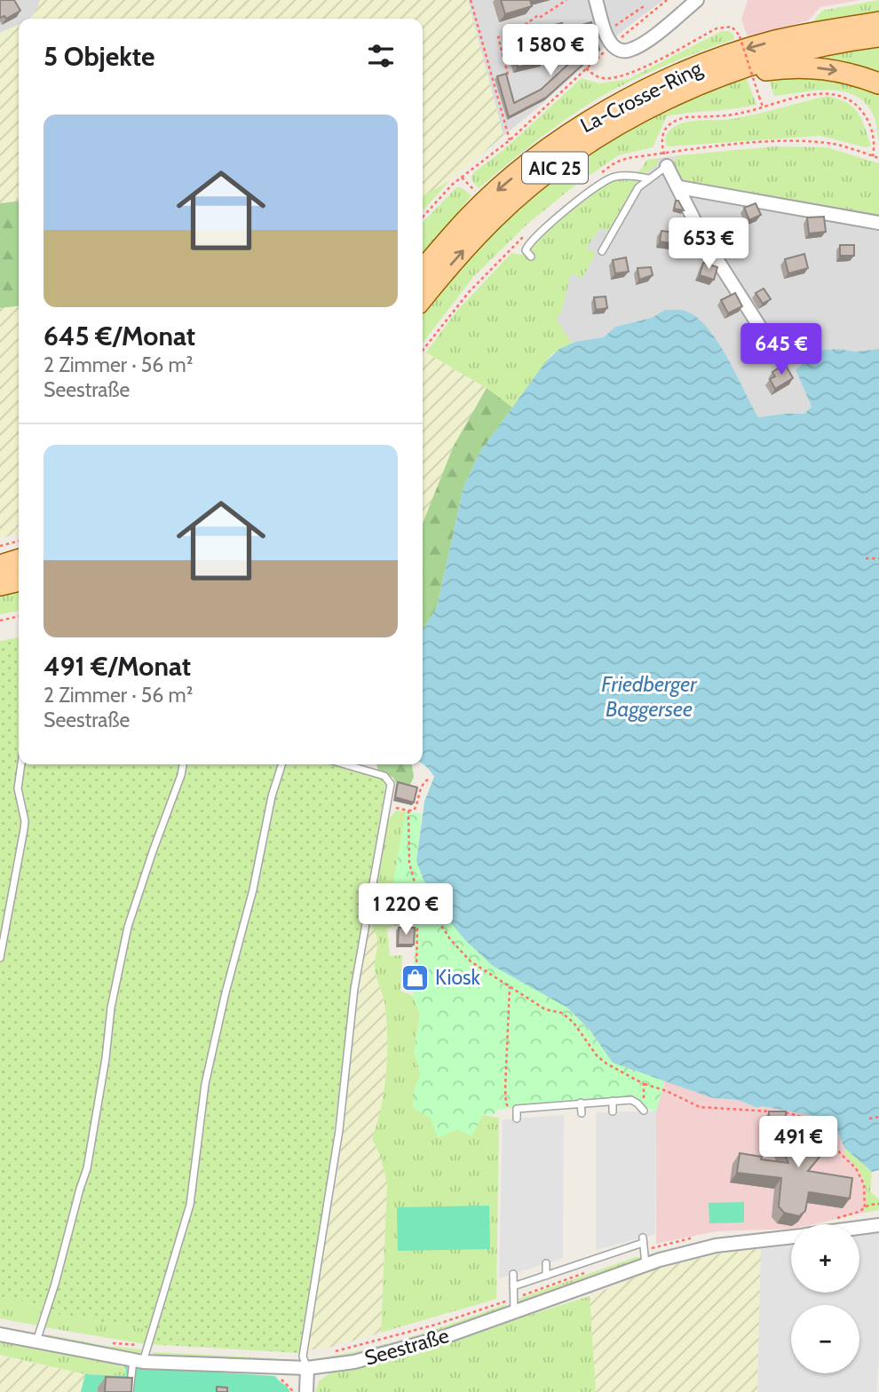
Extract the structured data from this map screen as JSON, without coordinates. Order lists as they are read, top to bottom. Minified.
{"streets":{"main road":["La-Crosse-Ring","AIC 25"],"street":["Seestraße"]},"crossings":[["La-Crosse-Ring","AIC 25"]],"water":["Friedberger Baggersee"],"places":{"shop":["Kiosk"]},"page":{"heading":"5 Objekte","price":["1 580 €","653 €","645 €","1 220 €","491 €"],"list":[{"name":"645 €/Monat","note":"2 Zimmer · 56 m² · Seestraße"},{"name":"491 €/Monat","note":"2 Zimmer · 56 m² · Seestraße"}],"map_buttons":["+","−"]}}
